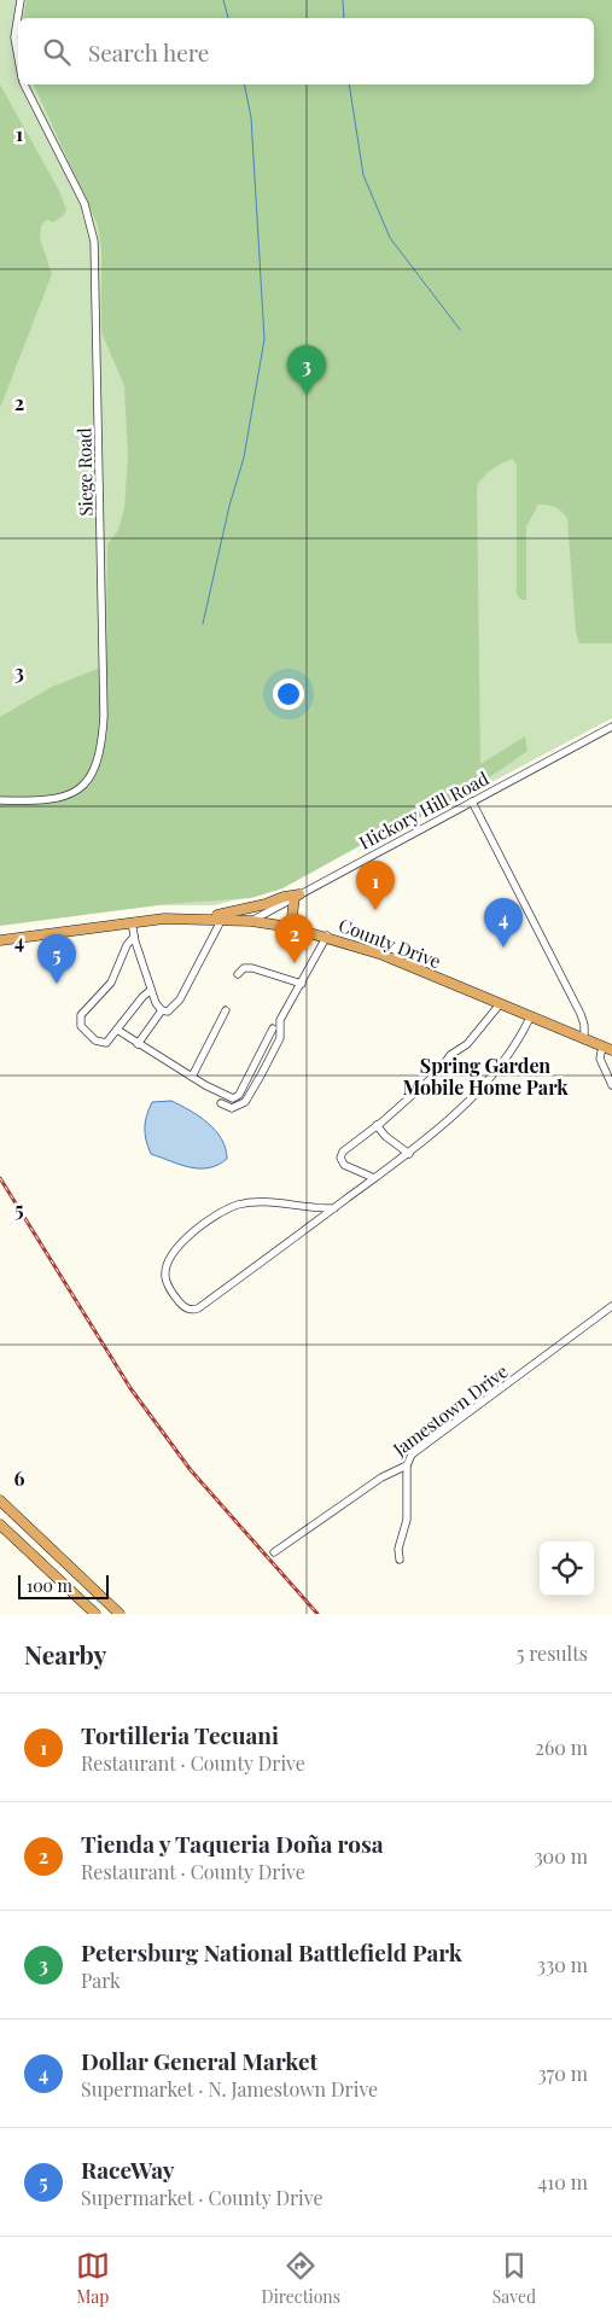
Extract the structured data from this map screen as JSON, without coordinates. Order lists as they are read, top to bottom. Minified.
{"streets":{"highway":["County Drive"],"street":["Siege Road","Hickory Hill Road","Jamestown Drive"]},"crossings":[["Hickory Hill Road","County Drive"]],"districts":["Spring Garden Mobile Home Park"],"scale_bar":"100 m","page":{"search":"Search here","pins":["3","1","4","2","5"],"scale":"100 m","heading":["Nearby","5 results"],"list":[{"mark":"1","name":"Tortilleria Tecuani","note":"Restaurant · County Drive","value":"260 m"},{"mark":"2","name":"Tienda y Taqueria Doña rosa","note":"Restaurant · County Drive","value":"300 m"},{"mark":"3","name":"Petersburg National Battlefield Park","note":"Park","value":"330 m"},{"mark":"4","name":"Dollar General Market","note":"Supermarket · N. Jamestown Drive","value":"370 m"},{"mark":"5","name":"RaceWay","note":"Supermarket · County Drive","value":"410 m"}],"nav":["Map","Directions","Saved"]},"grid":{"rows":["1","2","3","4","5","6"]}}
